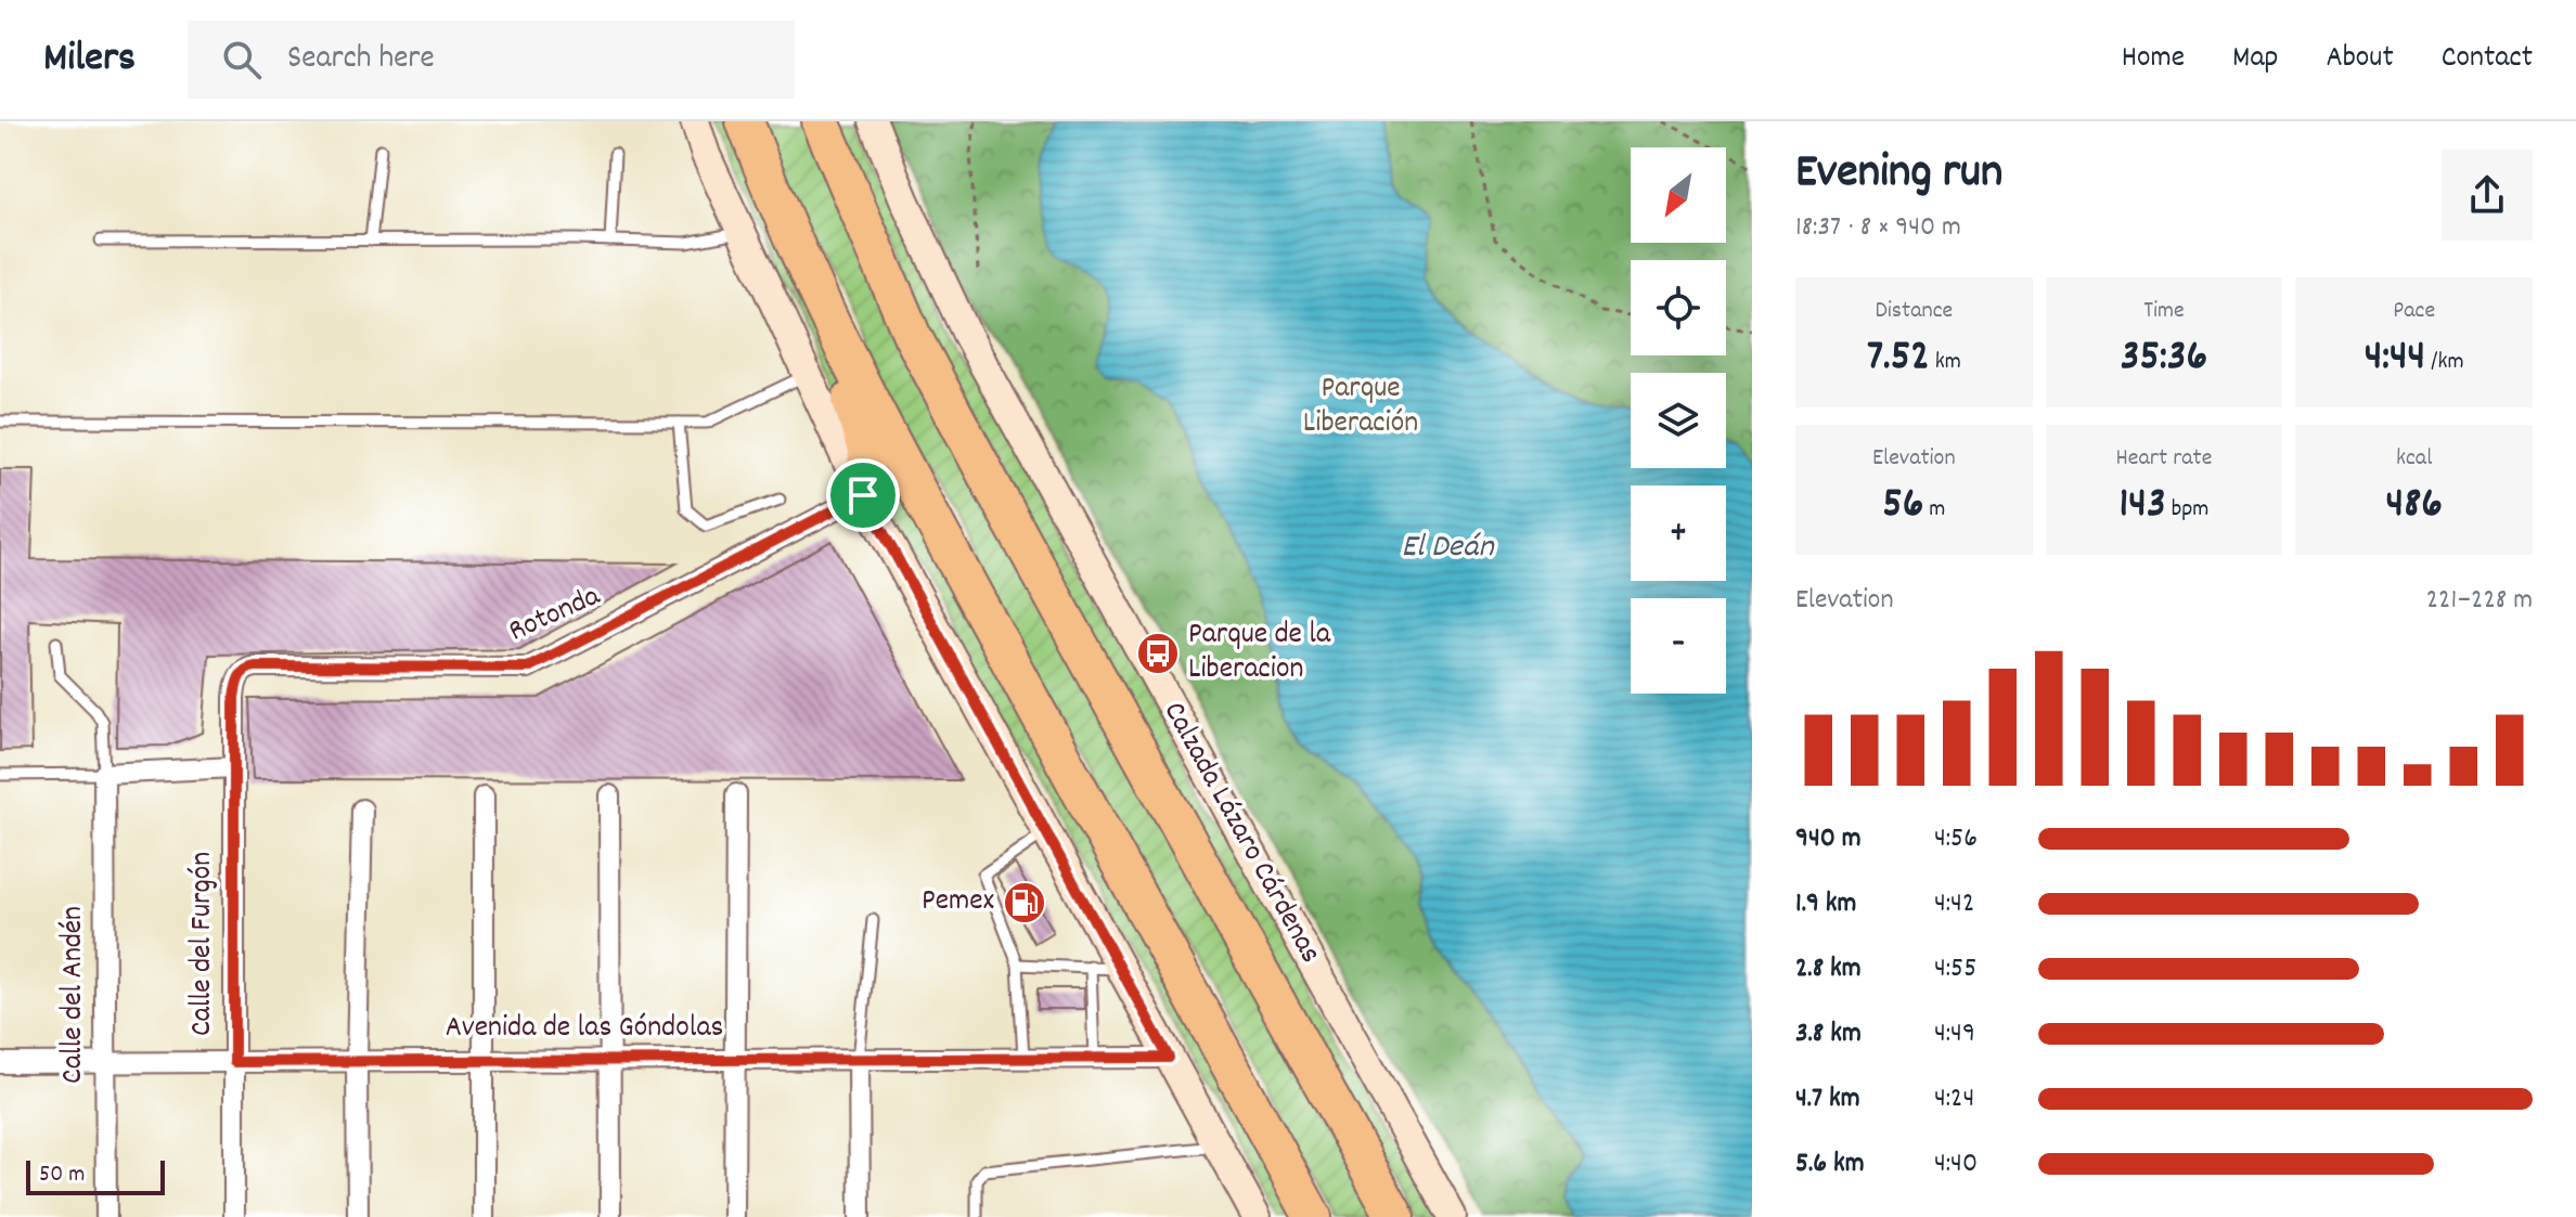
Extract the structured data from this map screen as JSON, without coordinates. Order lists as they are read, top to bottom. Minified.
{"streets":{"highway":["Calzada Lázaro Cárdenas"],"street":["Rotonda","Calle del Furgón","Calle del Andén","Avenida de las Góndolas"]},"crossings":[["Rotonda","Calle del Furgón"],["Calle del Furgón","Avenida de las Góndolas"],["Calle del Andén","Avenida de las Góndolas"]],"water":["El Deán"],"parks":["Parque Liberación"],"places":{"bus stop":["Parque de la Liberacion"],"fuel station":["Pemex"]},"scale_bar":"50 m","north":"bottom left","page":{"header":"Milers","search":"Search here","nav":["Home","Map","About","Contact"],"heading":["Evening run","18:37 · 8 × 940 m"],"map_buttons":["+","−"],"stats":[["Distance","7.52 km"],["Time","35:36"],["Pace","4:44 /km"],["Elevation","56 m"],["Heart rate","143 bpm"],["kcal","486"]],"chart":["Elevation","221–228 m"],"list":[{"name":"940 m","note":"4:56"},{"name":"1.9 km","note":"4:42"},{"name":"2.8 km","note":"4:55"},{"name":"3.8 km","note":"4:49"},{"name":"4.7 km","note":"4:24"},{"name":"5.6 km","note":"4:40"}],"scale":"50 m"}}
